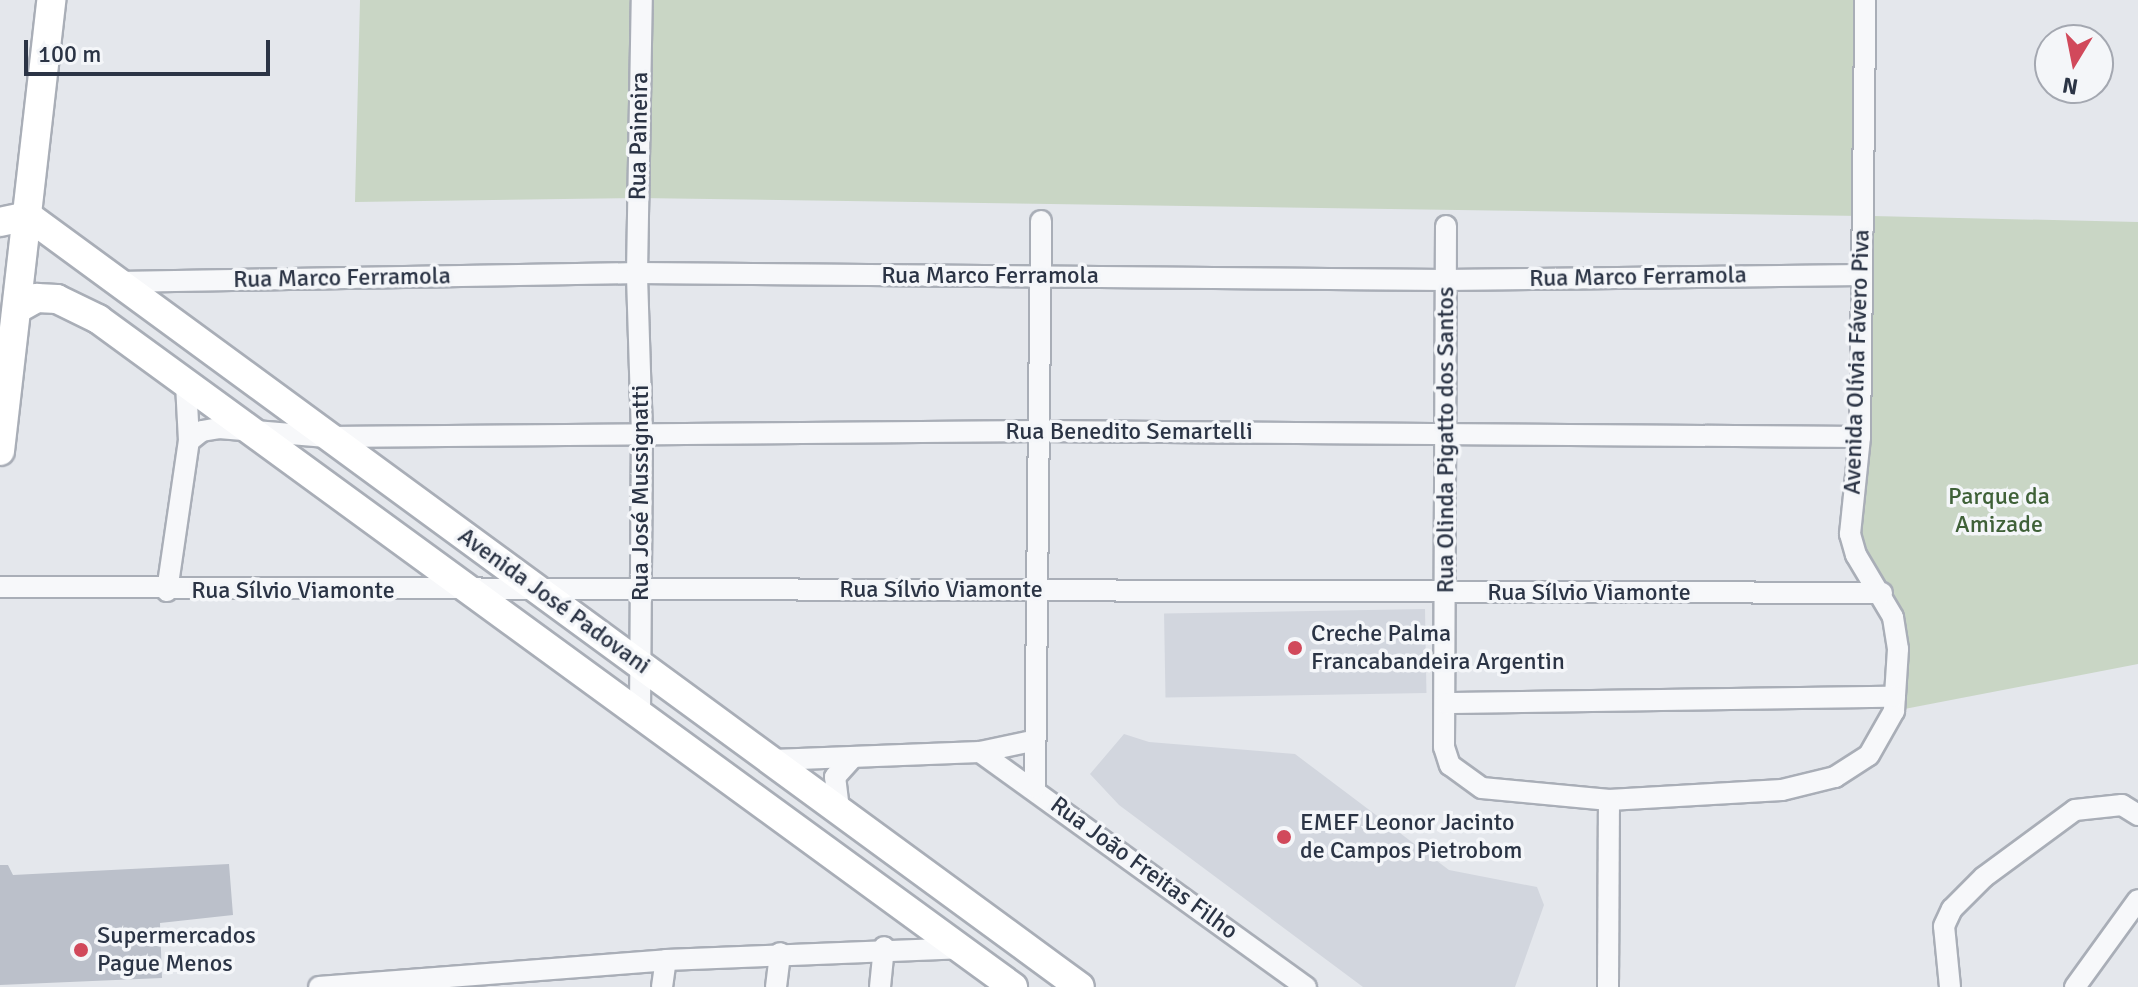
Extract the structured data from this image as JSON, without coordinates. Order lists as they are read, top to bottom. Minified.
{"streets":{"street":["Rua Paineira","Rua Marco Ferramola","Avenida Olívia Fávero Piva","Rua Benedito Semartelli","Rua Olinda Pigatto dos Santos","Rua José Mussignatti","Rua Sílvio Viamonte","Avenida José Padovani","Rua João Freitas Filho"]},"crossings":[["Rua Paineira","Rua Marco Ferramola"],["Rua Paineira","Rua José Mussignatti"],["Rua Marco Ferramola","Avenida Olívia Fávero Piva"],["Rua Marco Ferramola","Rua Olinda Pigatto dos Santos"],["Rua Marco Ferramola","Rua José Mussignatti"],["Rua Marco Ferramola","Avenida José Padovani"],["Avenida Olívia Fávero Piva","Rua Benedito Semartelli"],["Avenida Olívia Fávero Piva","Rua Olinda Pigatto dos Santos"],["Avenida Olívia Fávero Piva","Rua Sílvio Viamonte"],["Rua Benedito Semartelli","Rua Olinda Pigatto dos Santos"],["Rua Benedito Semartelli","Rua José Mussignatti"],["Rua Benedito Semartelli","Avenida José Padovani"],["Rua Olinda Pigatto dos Santos","Rua Sílvio Viamonte"],["Rua José Mussignatti","Rua Sílvio Viamonte"],["Rua José Mussignatti","Avenida José Padovani"],["Rua Sílvio Viamonte","Avenida José Padovani"]],"parks":["Parque da Amizade"],"places":["Creche Palma Francabandeira Argentin","EMEF Leonor Jacinto de Campos Pietrobom","Supermercados Pague Menos"],"scale_bar":"100 m","north":"bottom"}
